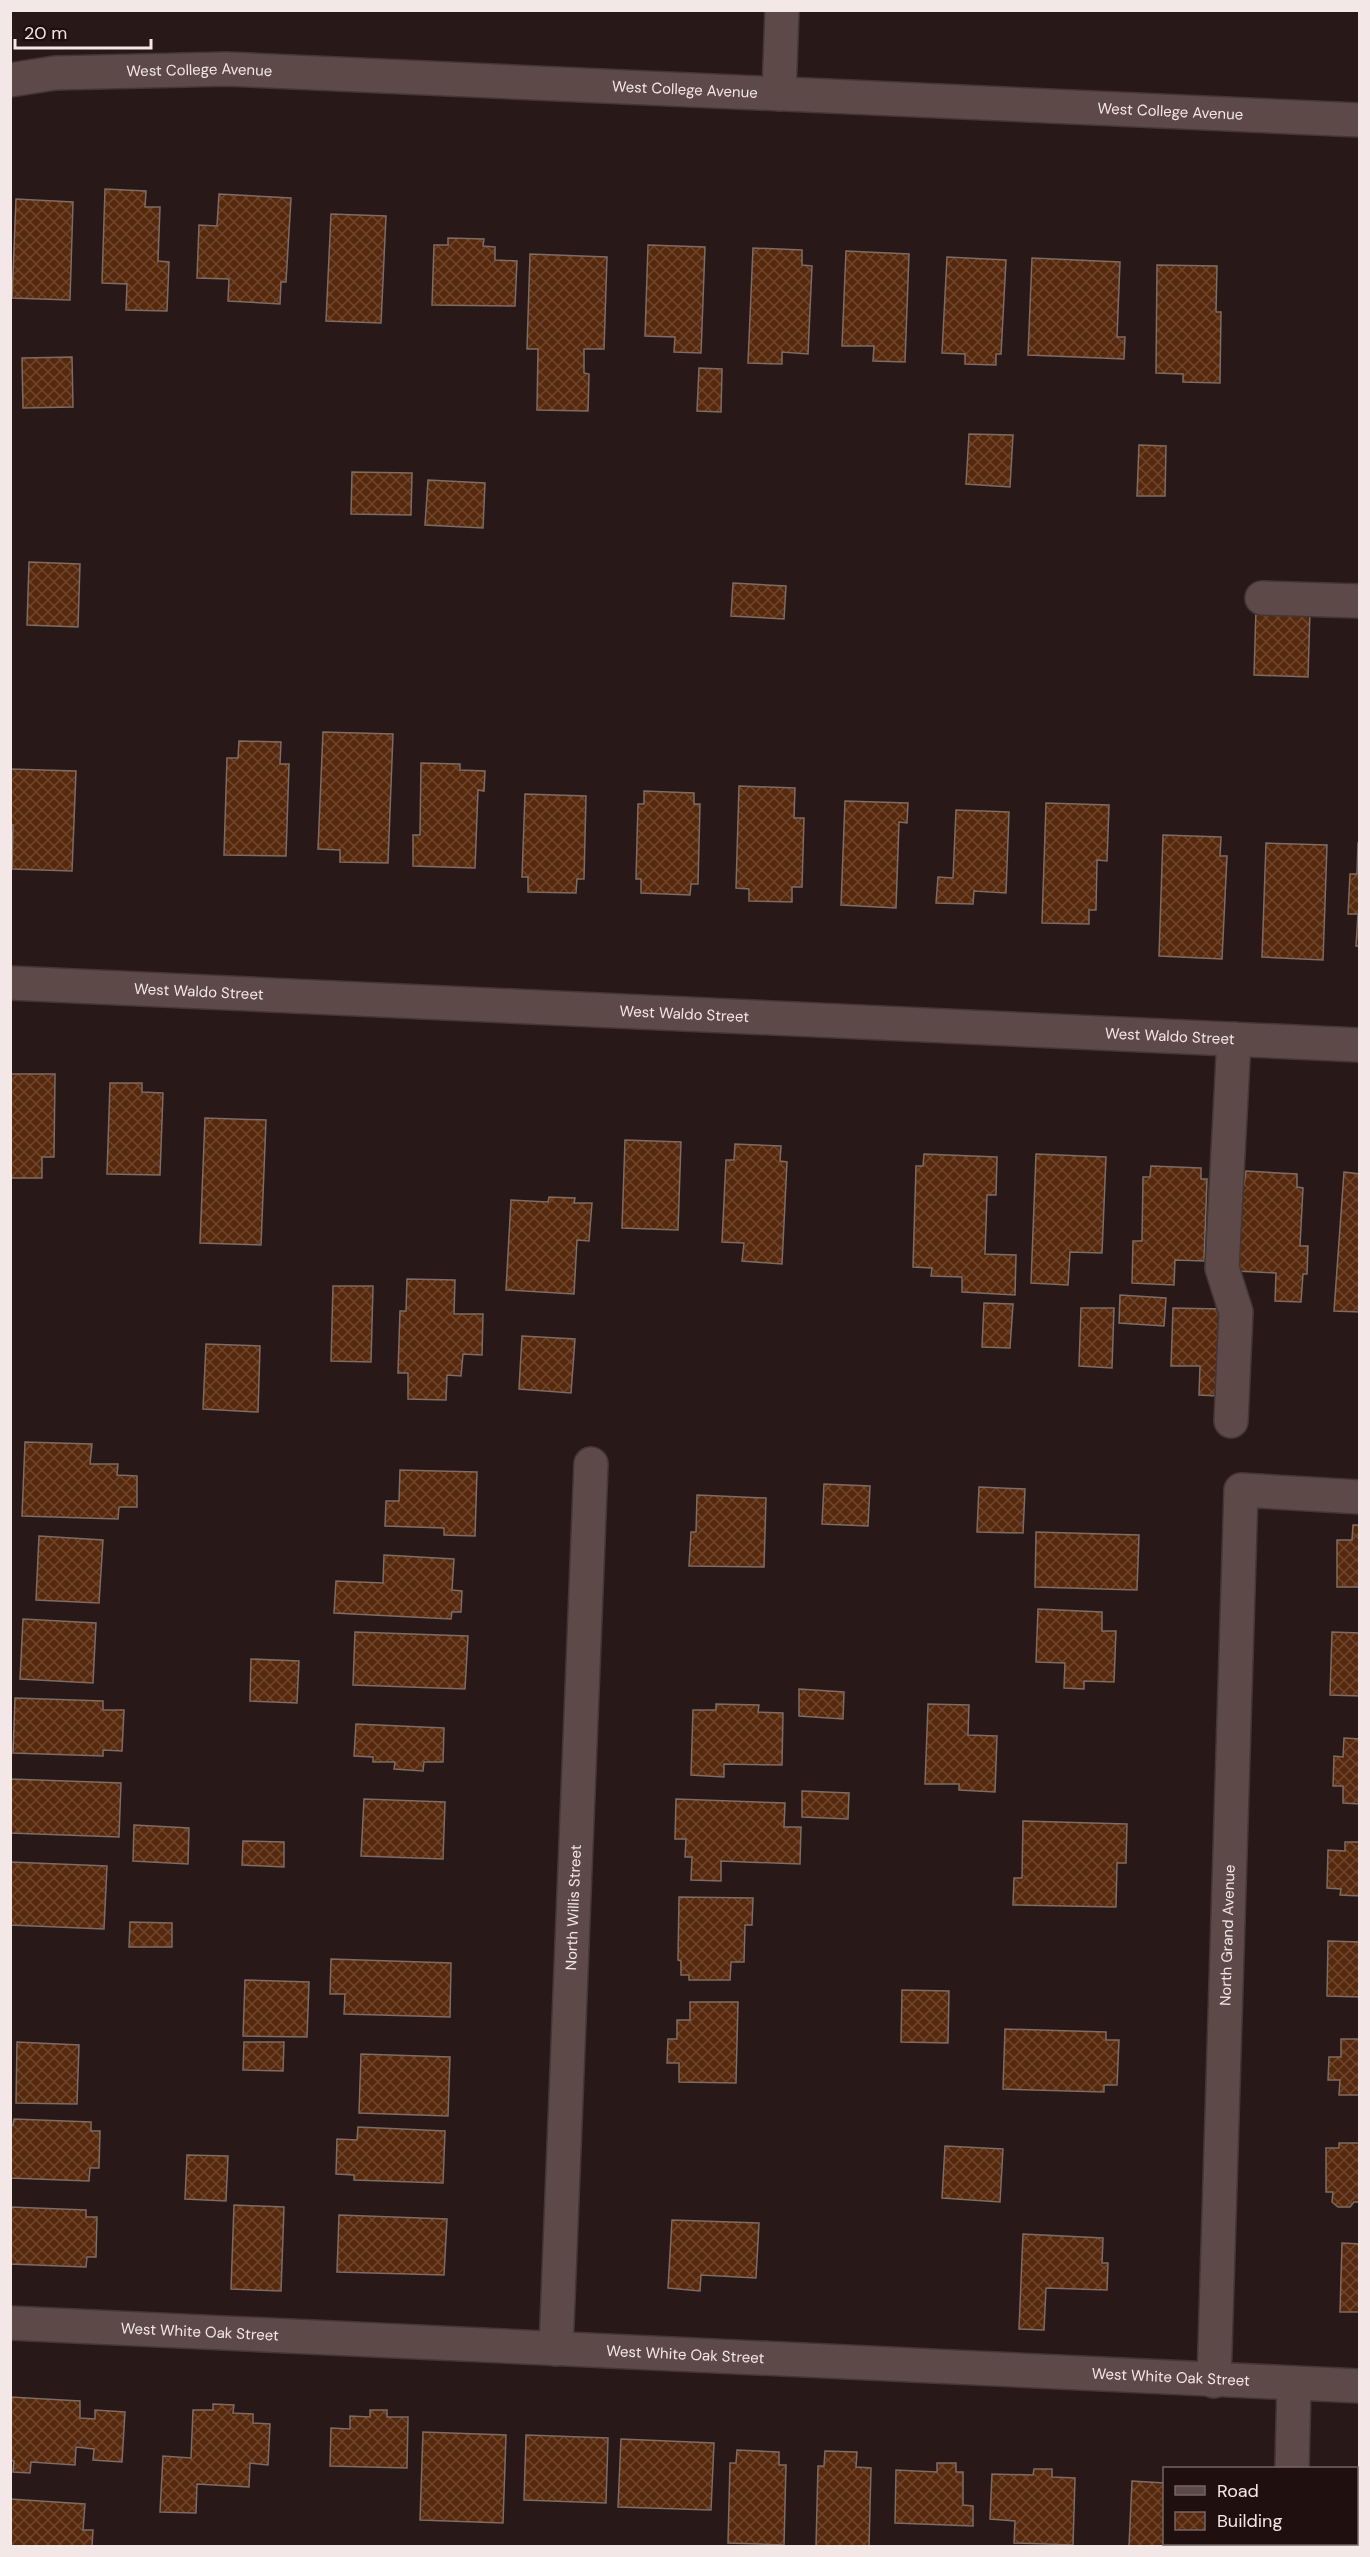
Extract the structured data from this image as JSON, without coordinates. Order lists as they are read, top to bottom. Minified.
{"streets":{"street":["West College Avenue","West Waldo Street","North Willis Street","North Grand Avenue","West White Oak Street"]},"crossings":[["North Willis Street","West White Oak Street"],["North Grand Avenue","West White Oak Street"]],"legend":["Road","Building"],"scale_bar":"20 m"}
